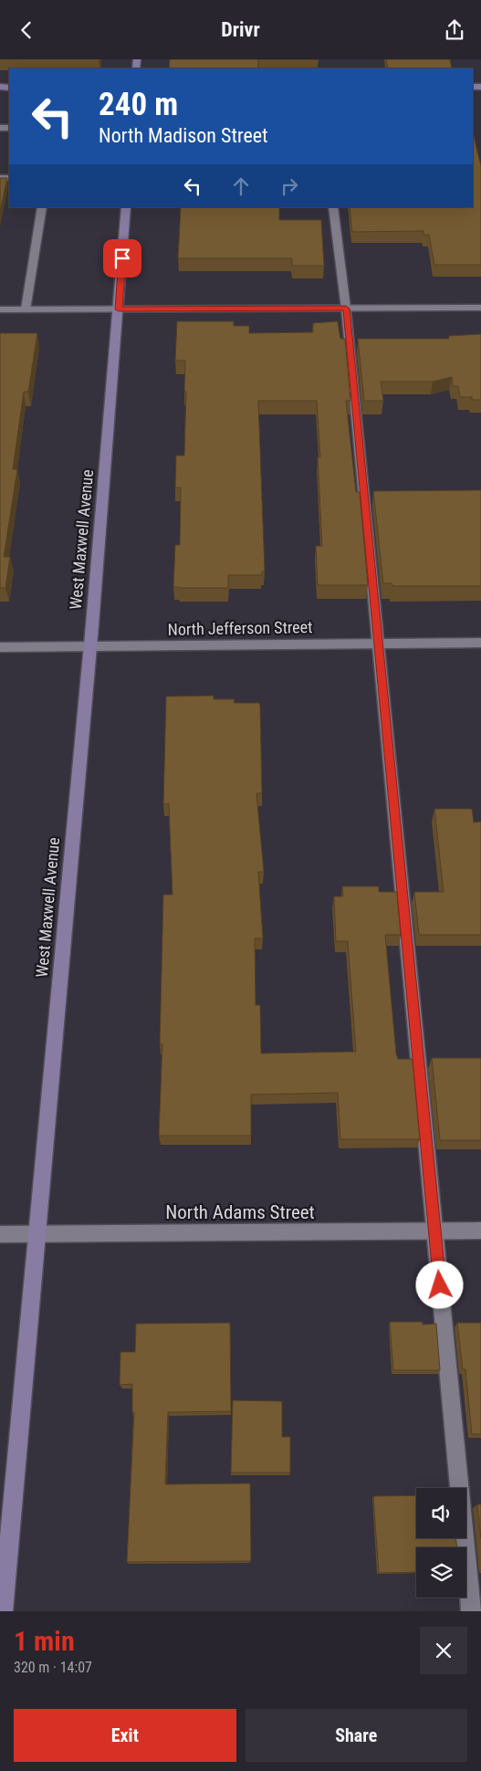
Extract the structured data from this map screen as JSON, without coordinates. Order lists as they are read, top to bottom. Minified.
{"streets":{"street":["West Maxwell Avenue","North Jefferson Street","North Adams Street"]},"crossings":[["West Maxwell Avenue","North Jefferson Street"],["West Maxwell Avenue","North Adams Street"]],"page":{"header":"Drivr","turn":["240 m","North Madison Street"],"heading":["1 min","320 m · 14:07"],"buttons":["Exit","Share"]}}
